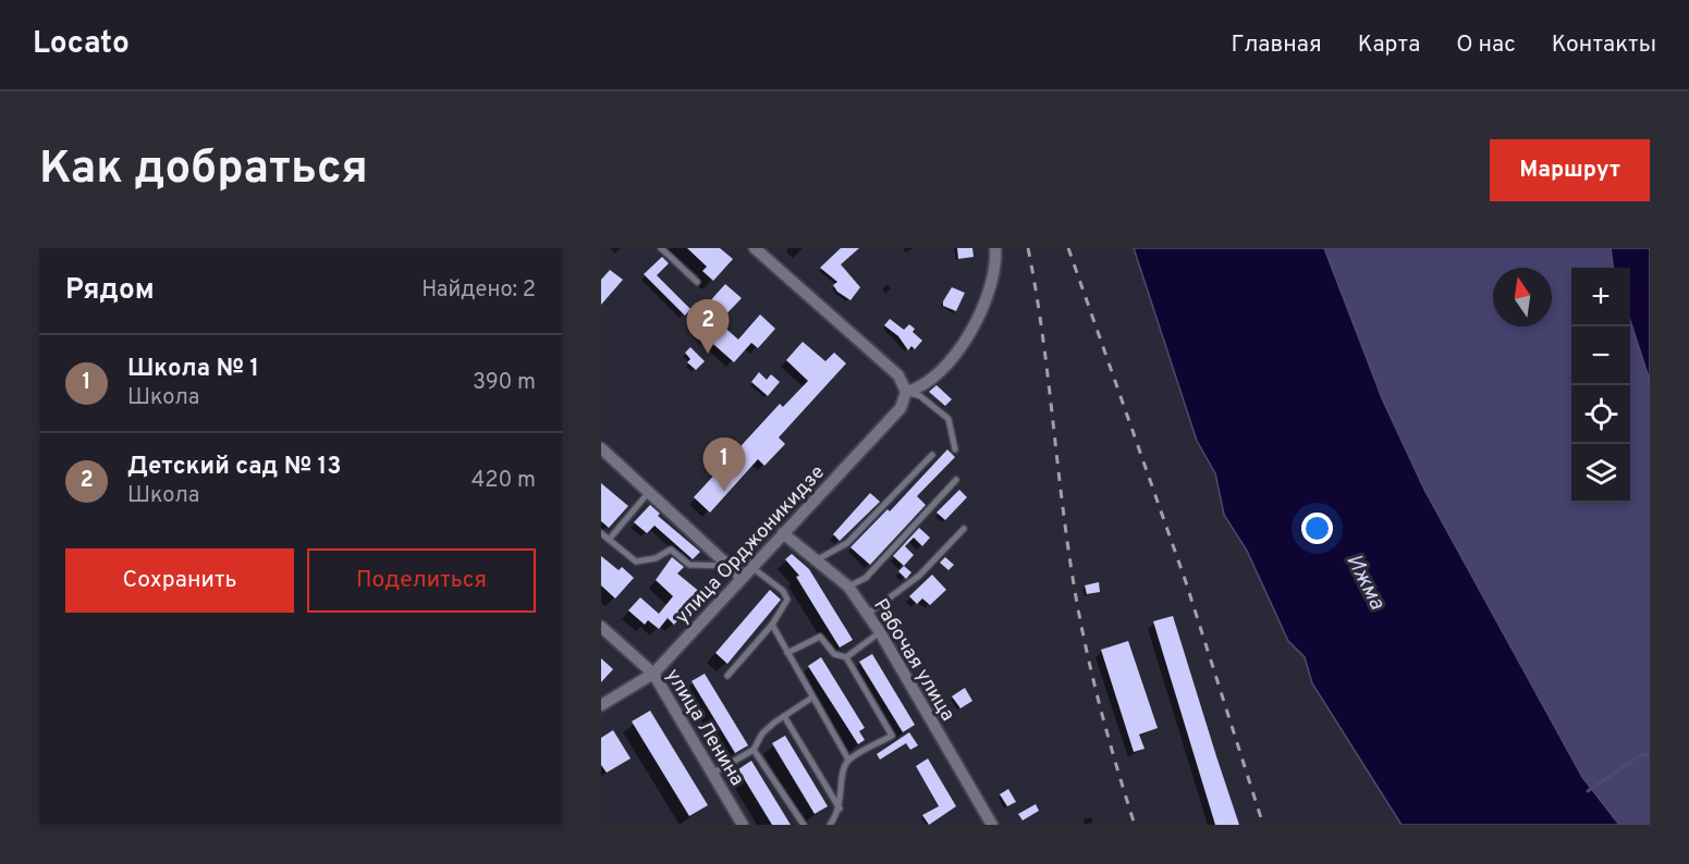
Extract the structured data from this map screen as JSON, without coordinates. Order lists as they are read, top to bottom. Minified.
{"streets":{"street":["улица Орджоникидзе","Рабочая улица","улица Ленина"]},"crossings":[["улица Орджоникидзе","Рабочая улица"],["улица Орджоникидзе","улица Ленина"]],"water":["Ижма"],"north":"top","page":{"header":"Locato","nav":["Главная","Карта","О нас","Контакты"],"buttons":["Маршрут",["Сохранить","Поделиться"]],"title":"Как добраться","heading":["Рядом","Найдено: 2"],"map_buttons":["+","−"],"pins":["2","1"],"list":[{"mark":"1","name":"Школа № 1","note":"Школа","value":"390 m"},{"mark":"2","name":"Детский сад № 13","note":"Школа","value":"420 m"}]}}
